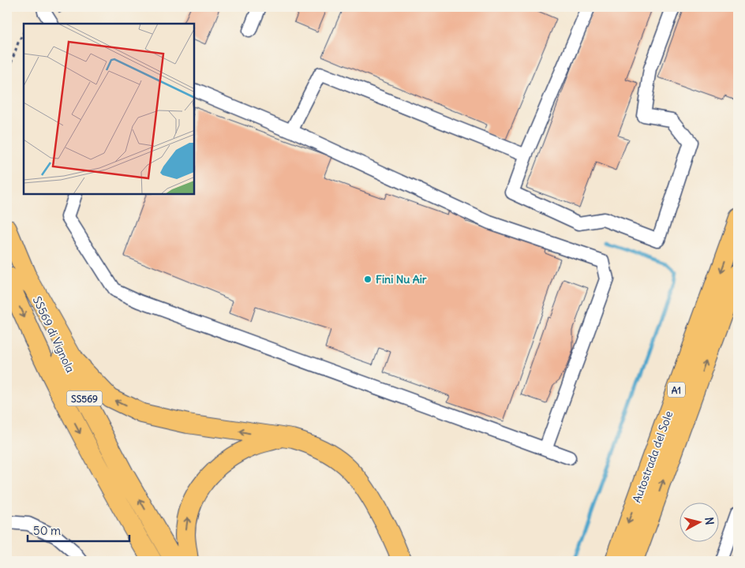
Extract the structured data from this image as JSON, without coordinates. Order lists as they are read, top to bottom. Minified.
{"streets":{"highway":["SS569 di Vignola","A1","SS569","Autostrada del Sole"]},"places":["Fini Nu Air"],"scale_bar":"50 m","north":"right"}
